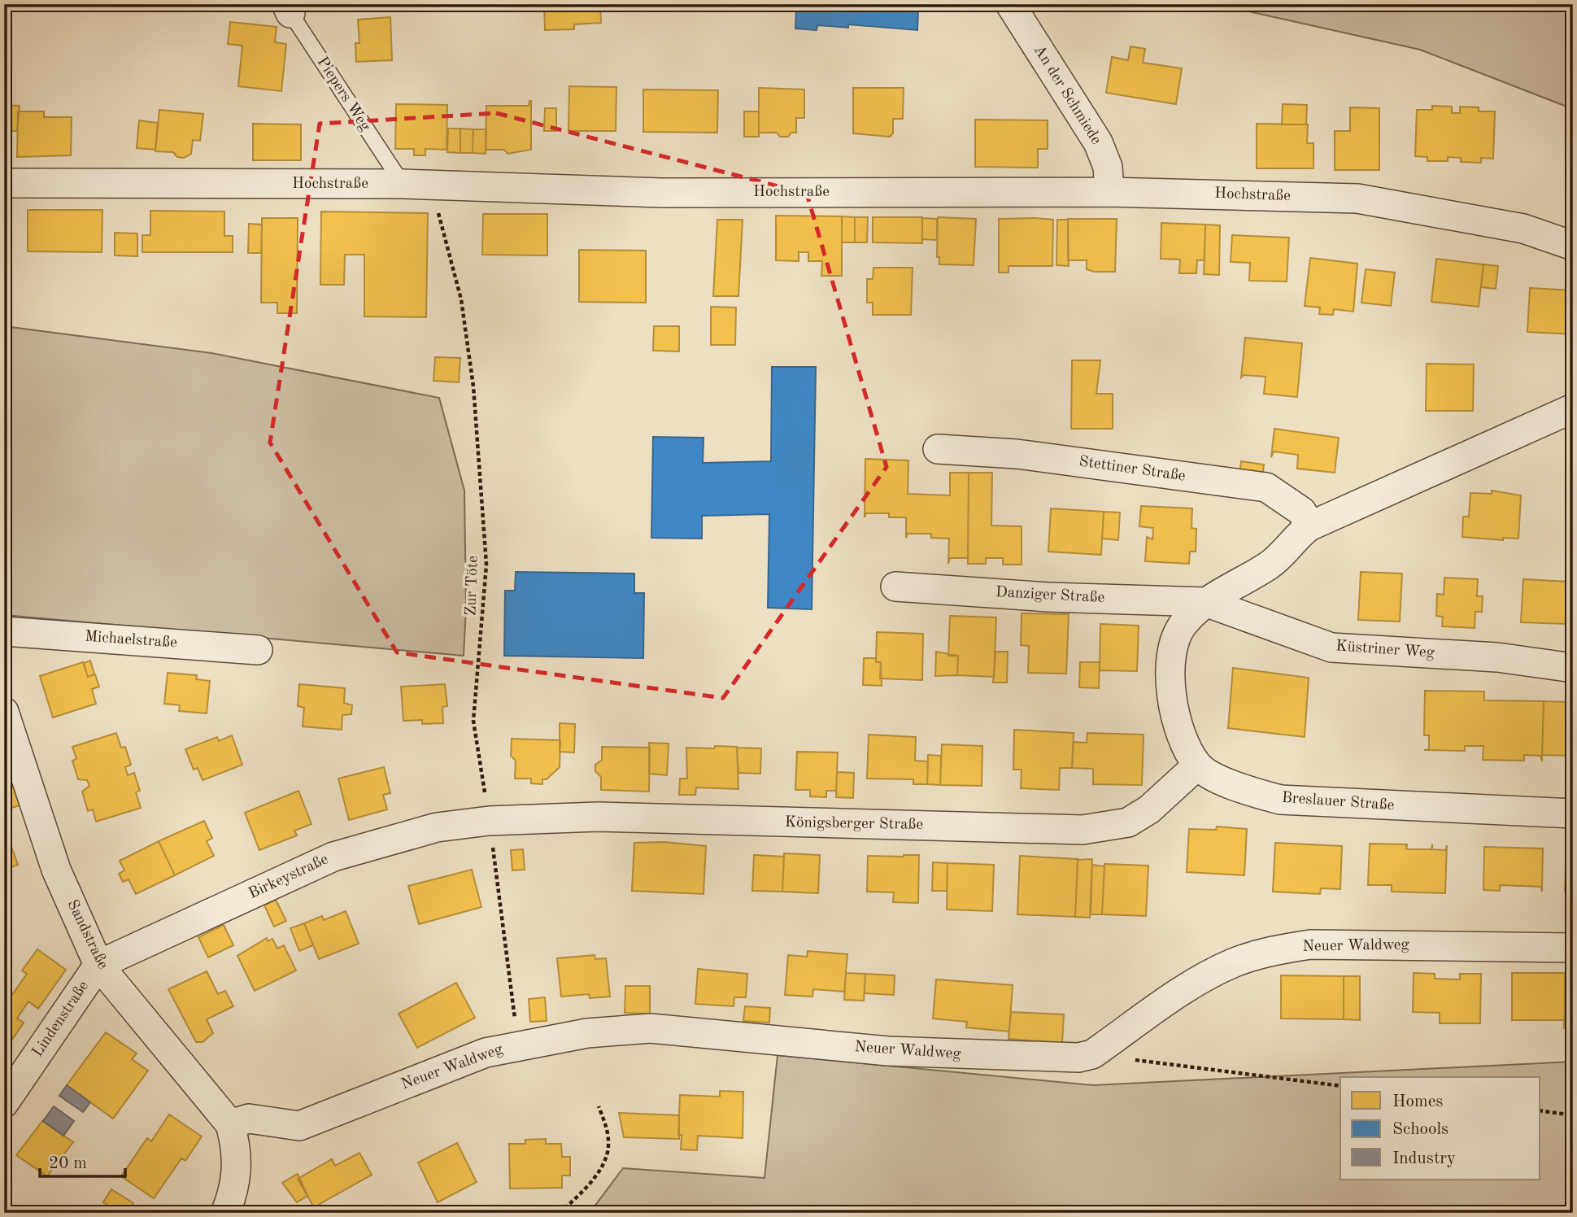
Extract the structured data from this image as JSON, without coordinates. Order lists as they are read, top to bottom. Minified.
{"streets":{"street":["An der Schmiede","Hochstraße","Stettiner Straße","Danziger Straße","Michaelstraße","Küstriner Weg","Breslauer Straße","Königsberger Straße","Birkeystraße","Sandstraße","Neuer Waldweg","Lindenstraße"],"lane":["Piepers Weg"],"path":["Zur Töte"]},"crossings":[["Piepers Weg","Hochstraße"],["Piepers Weg","Zur Töte"],["An der Schmiede","Hochstraße"],["Hochstraße","Zur Töte"],["Zur Töte","Königsberger Straße"],["Zur Töte","Birkeystraße"],["Danziger Straße","Küstriner Weg"],["Breslauer Straße","Königsberger Straße"],["Königsberger Straße","Birkeystraße"],["Birkeystraße","Sandstraße"],["Birkeystraße","Lindenstraße"],["Sandstraße","Neuer Waldweg"],["Sandstraße","Lindenstraße"]],"legend":["Homes","Schools","Industry"],"scale_bar":"20 m"}
